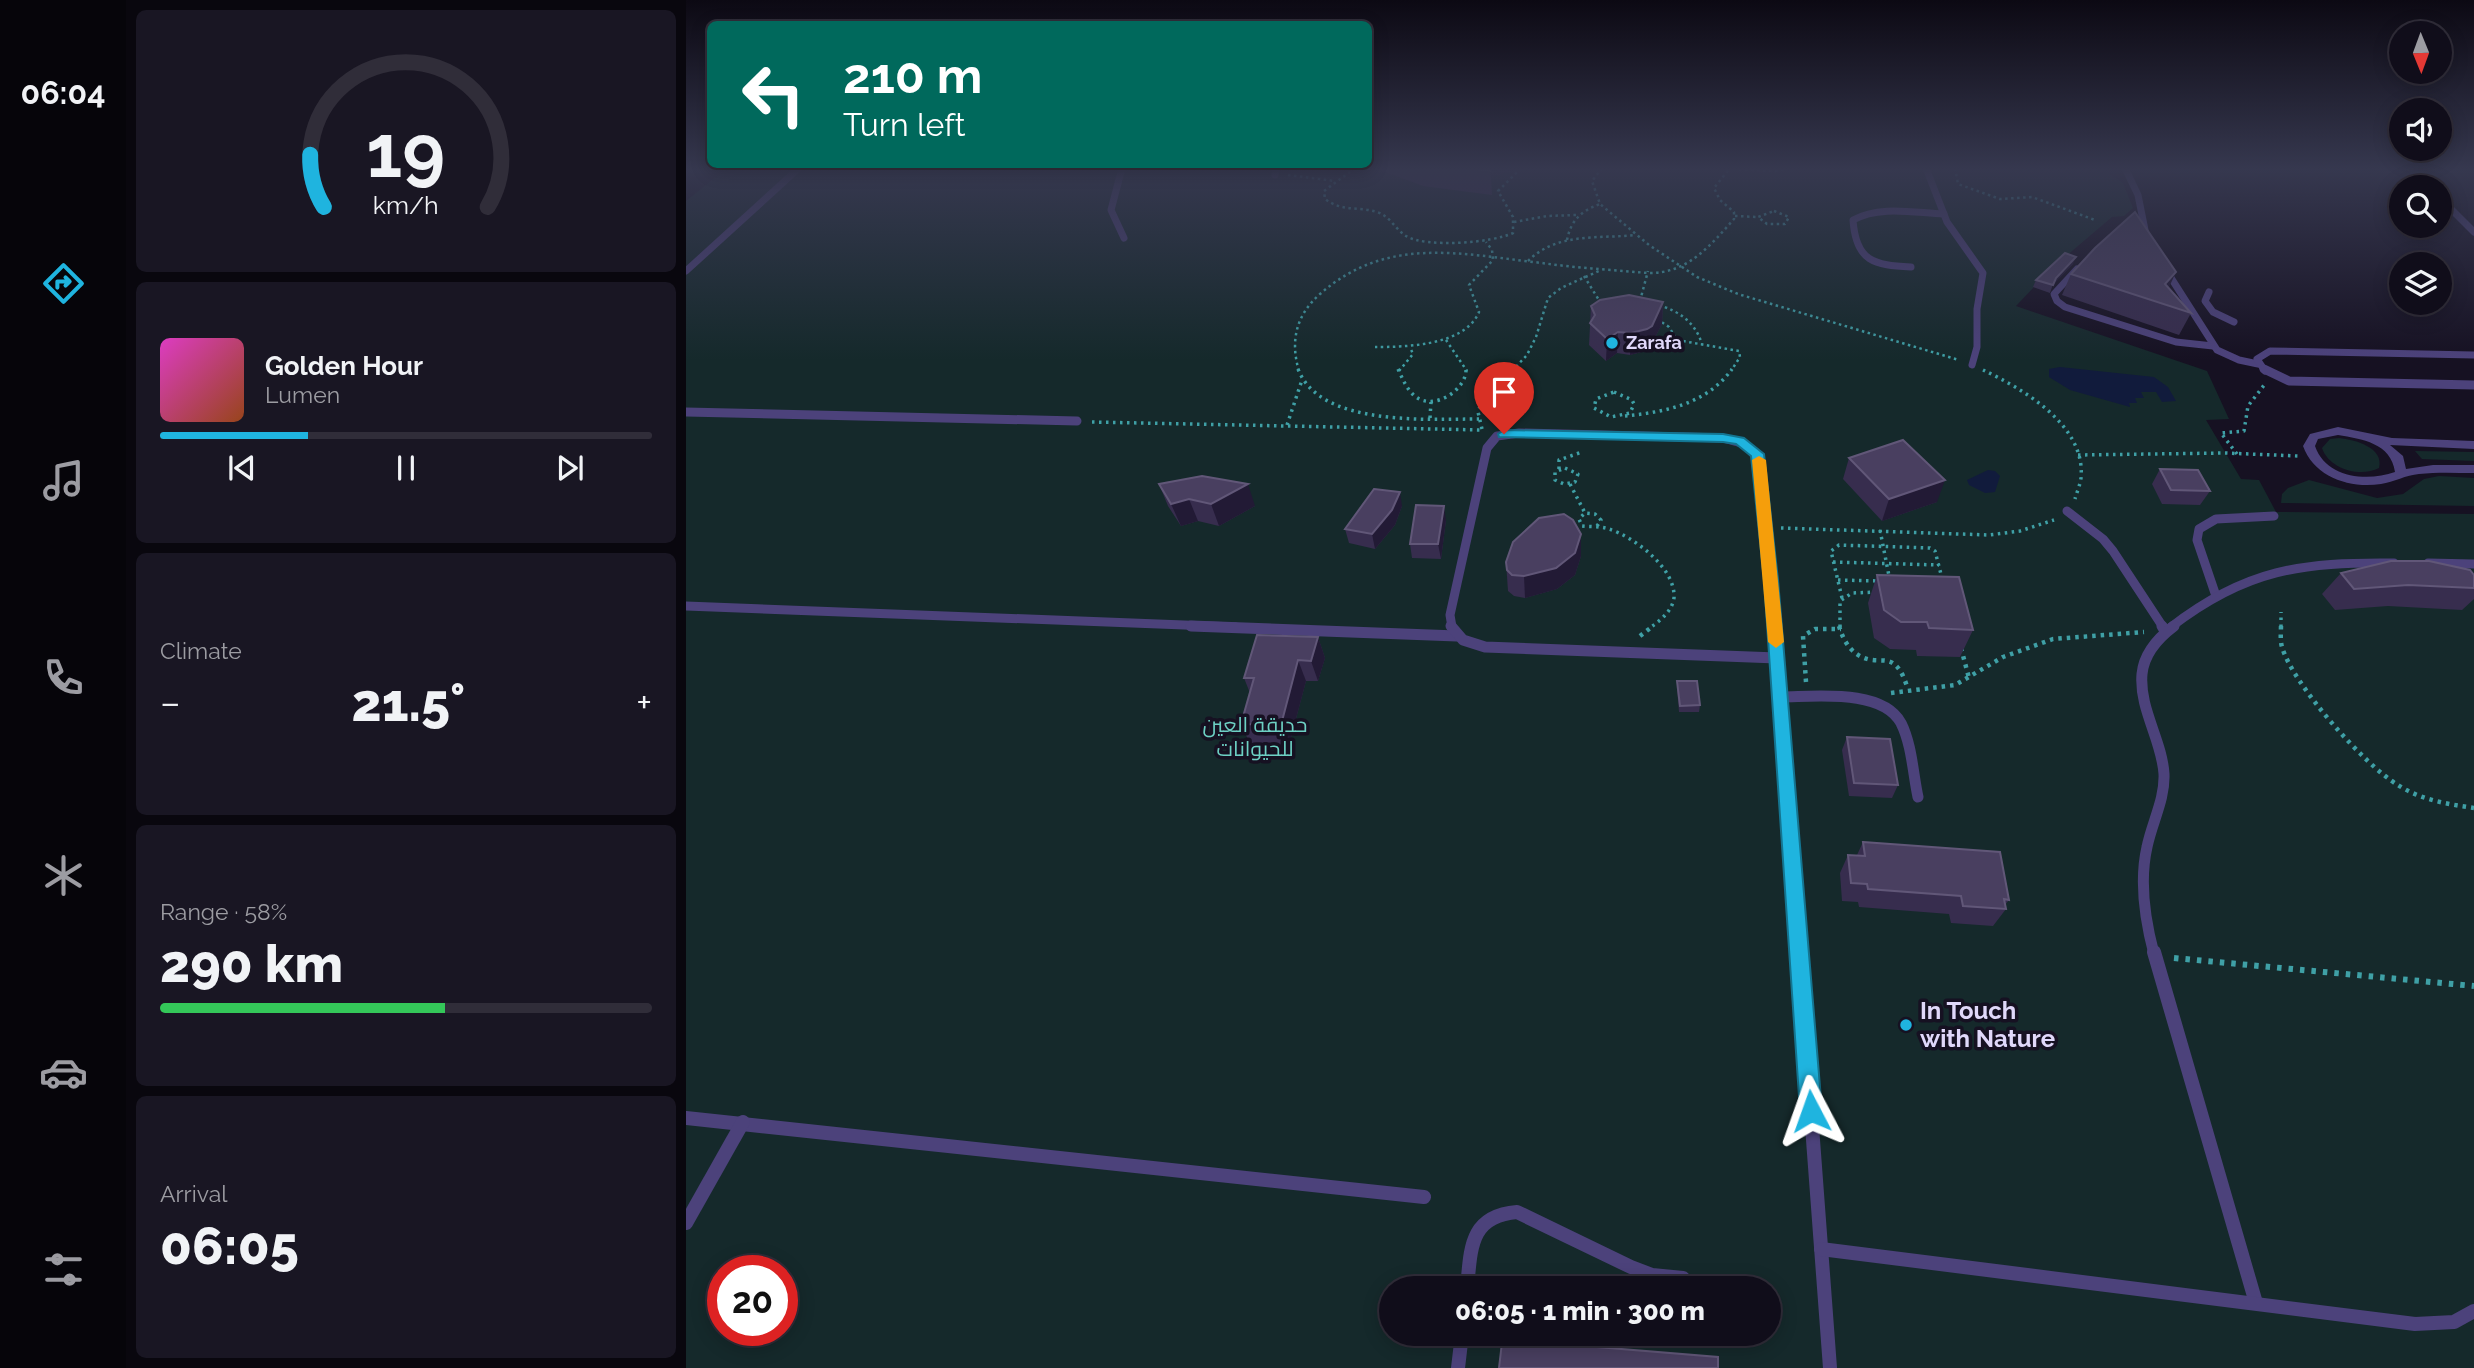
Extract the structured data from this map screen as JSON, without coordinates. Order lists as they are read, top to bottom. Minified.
{"parks":["حديقة العين للحيوانات"],"places":["Zarafa","In Touch with Nature"],"north":"bottom","page":{"tabs":"06:04","turn":["210 m","Turn left"],"song":["Golden Hour","Lumen"],"tile":["Climate",["Range · 58%","290 km"],["Arrival","06:05"]],"heat":["−","21.5°","+"],"limit":"20","trip":"06:05 · 1 min · 300 m","gauge":["19","km/h"]}}
